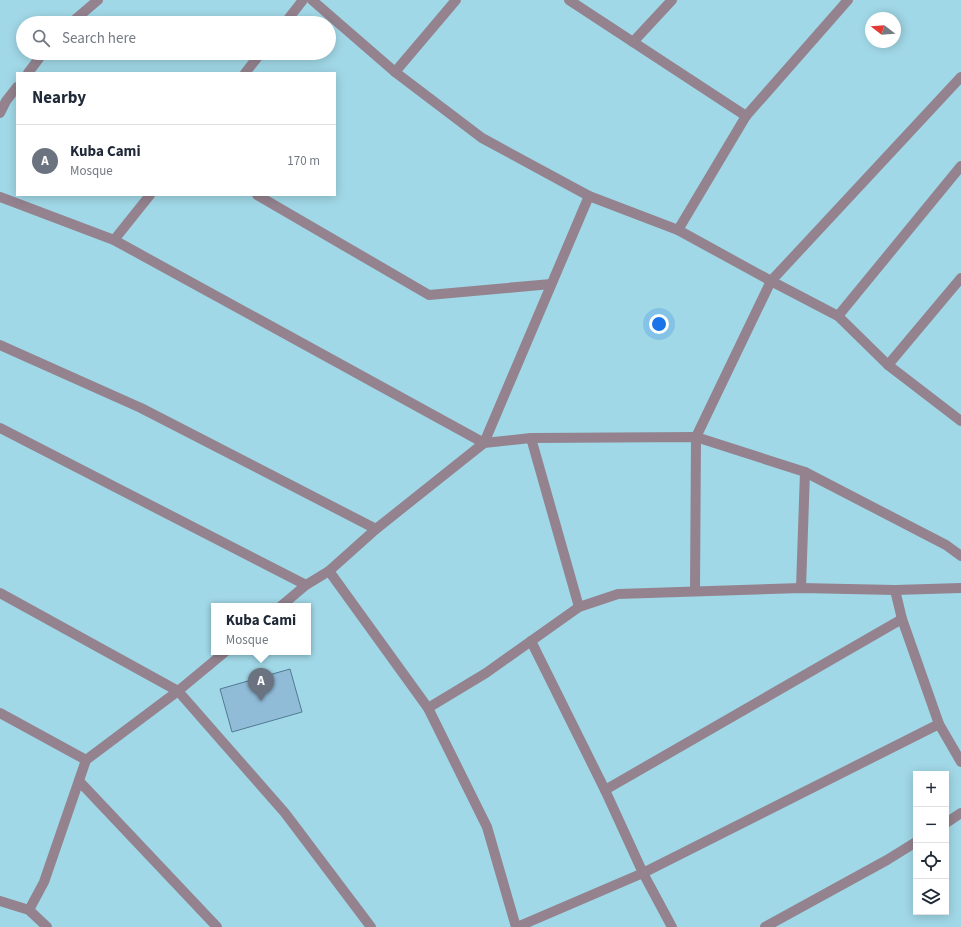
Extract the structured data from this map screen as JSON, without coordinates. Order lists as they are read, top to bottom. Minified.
{"north":"left","page":{"search":"Search here","heading":"Nearby","list":[{"mark":"A","name":"Kuba Cami","note":"Mosque","value":"170 m"}],"popup":["Kuba Cami","Mosque"],"pins":"A","map_buttons":["+","−"]}}
